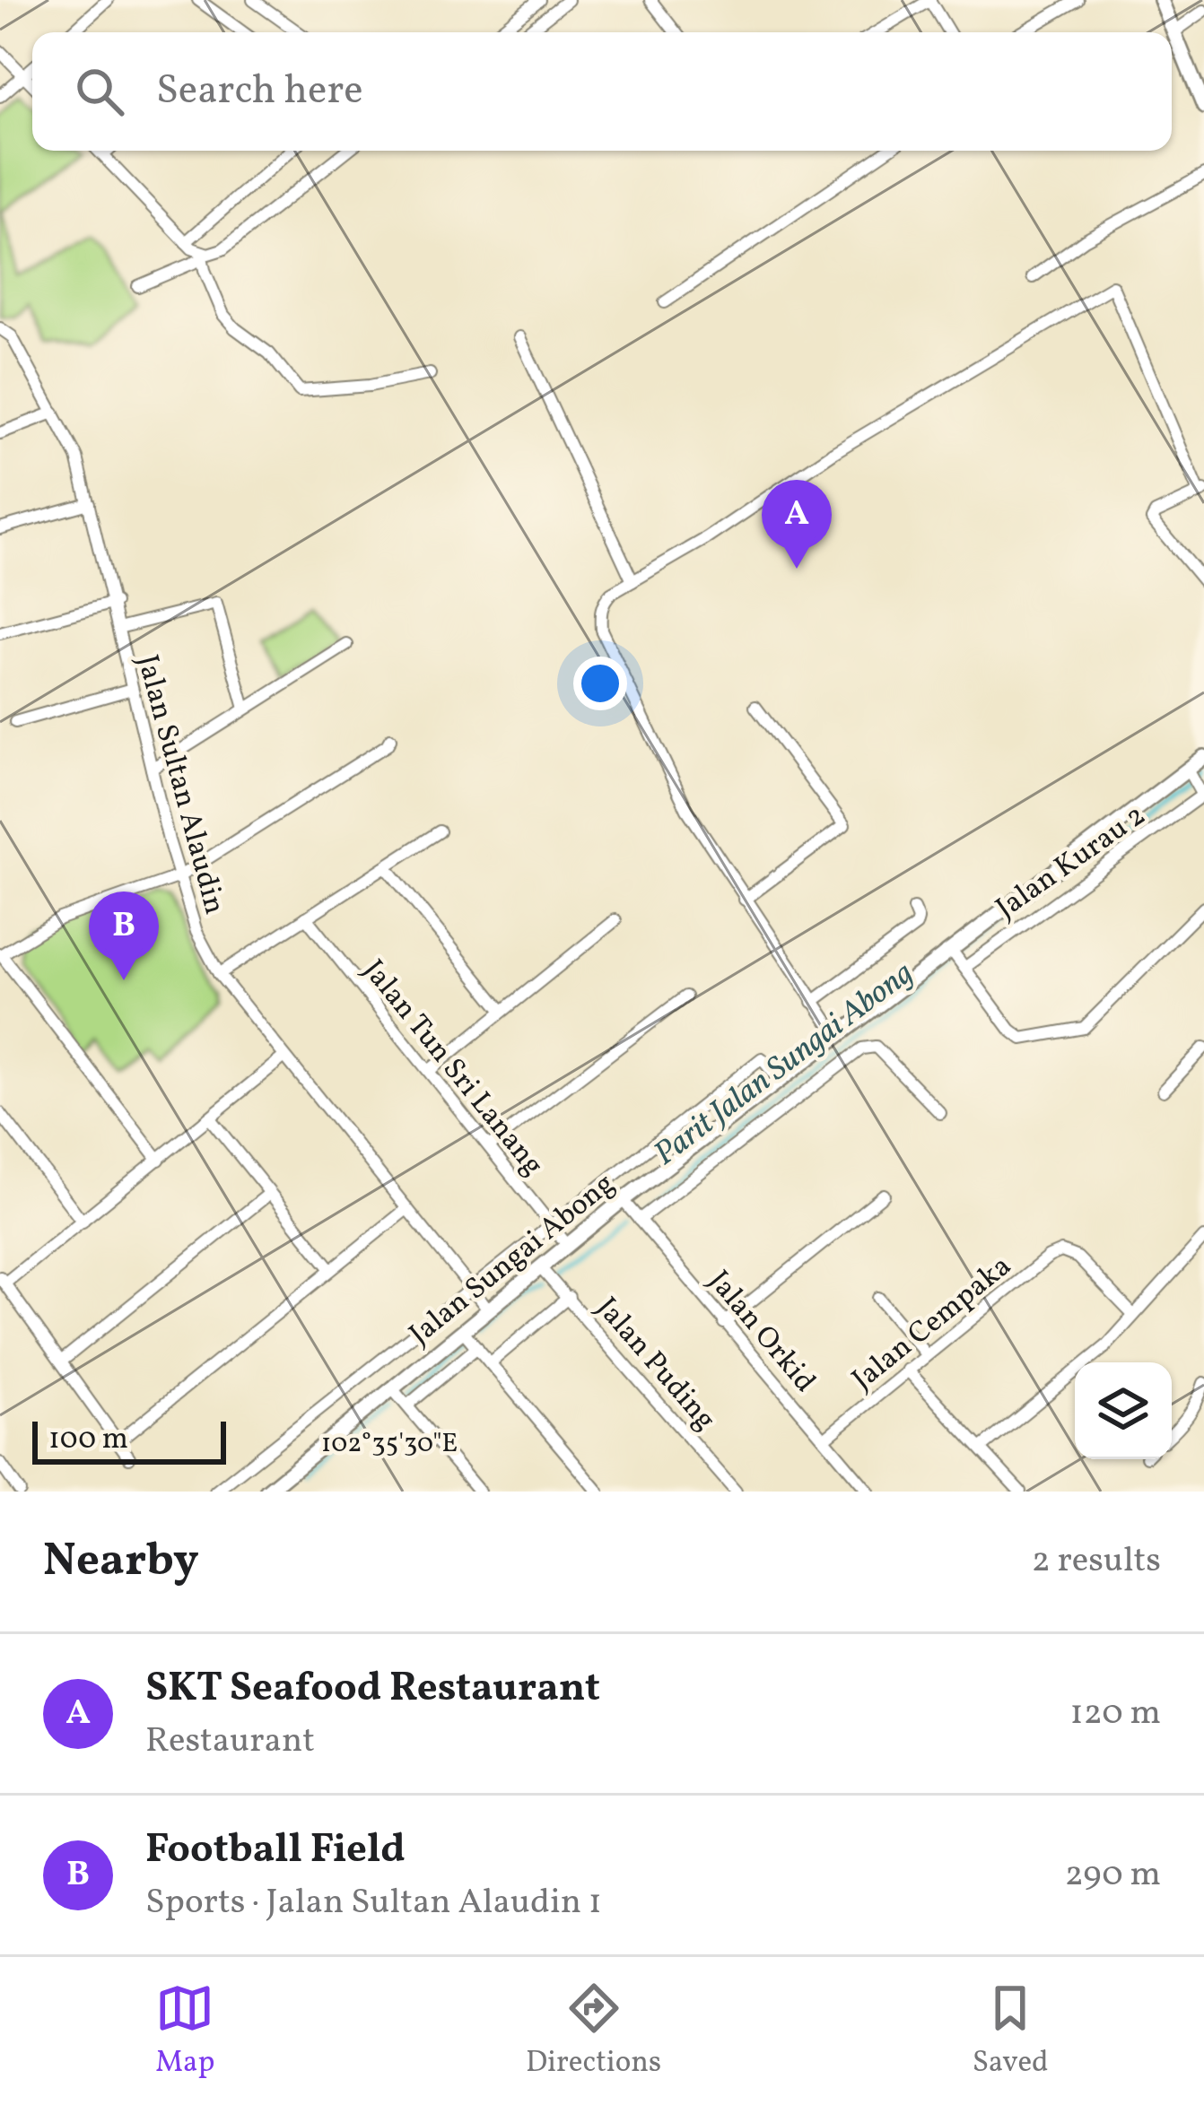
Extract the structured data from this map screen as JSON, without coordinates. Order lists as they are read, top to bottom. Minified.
{"streets":{"street":["Jalan Sultan Alaudin","Jalan Kurau 2","Jalan Tun Sri Lanang","Jalan Sungai Abong","Jalan Cempaka","Jalan Orkid","Jalan Puding"]},"crossings":[["Jalan Sultan Alaudin","Jalan Sungai Abong"],["Jalan Kurau 2","Jalan Sungai Abong"],["Jalan Tun Sri Lanang","Jalan Sungai Abong"],["Jalan Sungai Abong","Jalan Orkid"],["Jalan Sungai Abong","Jalan Puding"],["Jalan Cempaka","Jalan Orkid"]],"water":["Parit Jalan Sungai Abong"],"scale_bar":"100 m","page":{"search":"Search here","pins":["A","B"],"scale":"100 m","heading":["Nearby","2 results"],"list":[{"mark":"A","name":"SKT Seafood Restaurant","note":"Restaurant","value":"120 m"},{"mark":"B","name":"Football Field","note":"Sports · Jalan Sultan Alaudin 1","value":"290 m"}],"nav":["Map","Directions","Saved"]},"coordinates":["102°35'30\"E"]}
